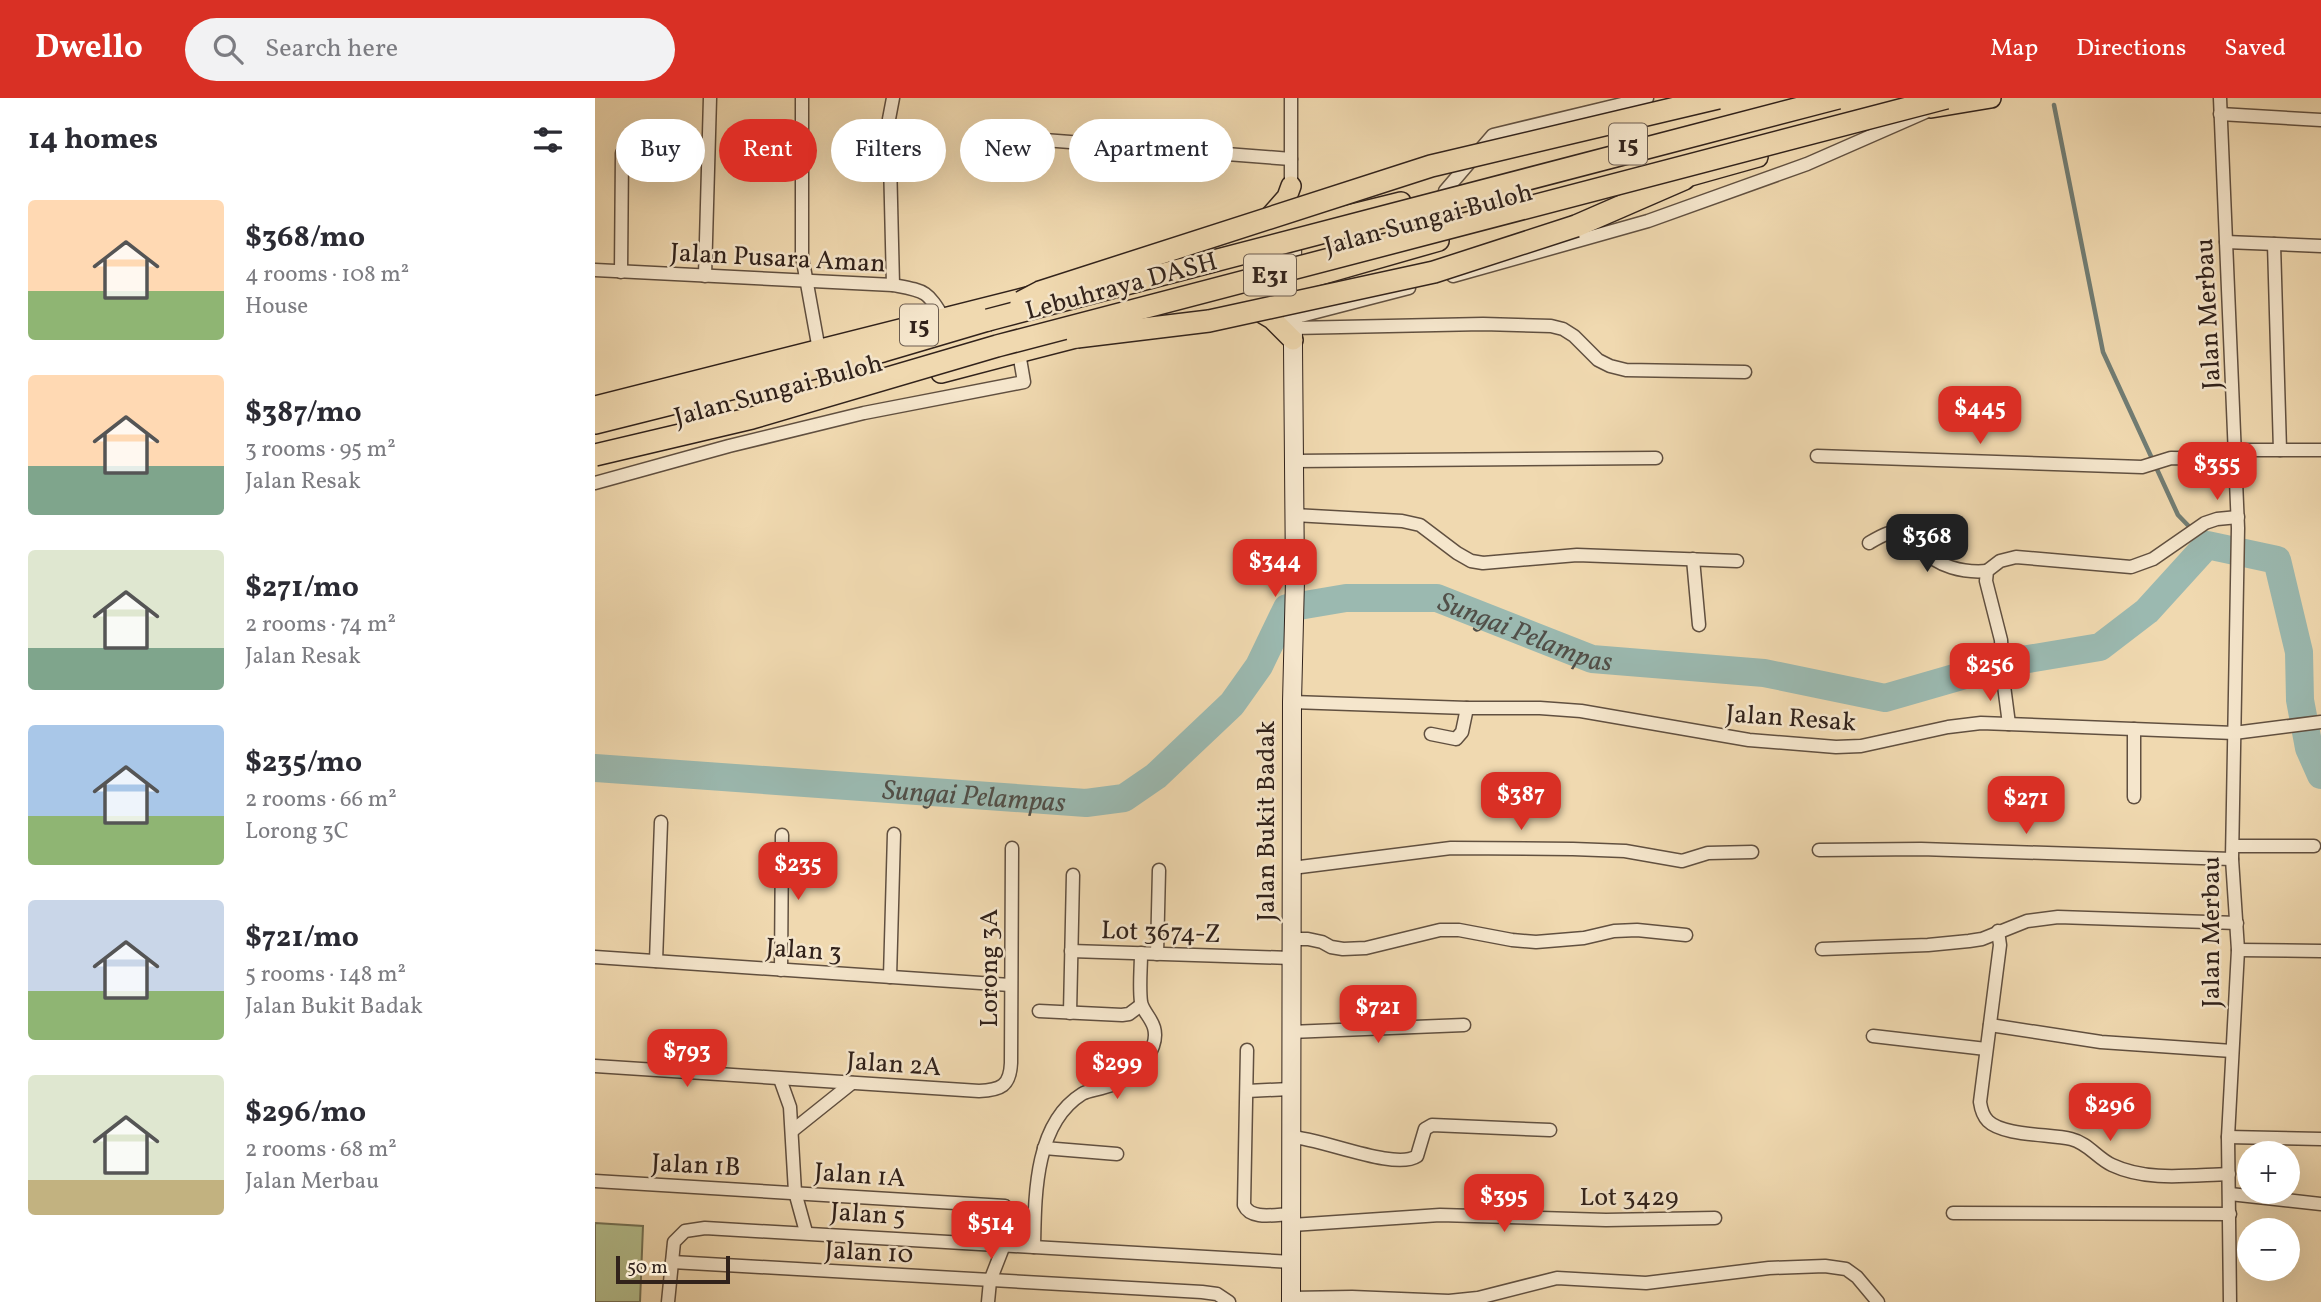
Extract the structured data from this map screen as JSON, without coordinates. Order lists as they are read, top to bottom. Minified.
{"streets":{"highway":["15","Jalan Sungai Buloh","E31","Lebuhraya DASH"],"main road":["Jalan Bukit Badak"],"street":["Jalan Pusara Aman","Jalan Merbau","Jalan Resak","Lot 3674-Z","Jalan 3","Lorong 3A","Jalan 2A","Jalan 1B","Jalan 1A","Lot 3429","Jalan 5","Jalan 10"]},"crossings":[["Jalan Sungai Buloh","Jalan Pusara Aman"],["Jalan Sungai Buloh","Lebuhraya DASH"],["Jalan Sungai Buloh","Jalan Bukit Badak"],["Jalan Merbau","Jalan Resak"],["Jalan Resak","Jalan Bukit Badak"],["Jalan Bukit Badak","Lot 3674-Z"],["Jalan Bukit Badak","Lot 3429"],["Jalan Bukit Badak","Jalan 5"],["Jalan 3","Lorong 3A"],["Lorong 3A","Jalan 2A"],["Jalan 1B","Jalan 1A"],["Jalan 5","Jalan 10"]],"water":["Sungai Pelampas"],"scale_bar":"50 m","page":{"header":"Dwello","search":"Search here","nav":["Map","Directions","Saved"],"heading":"14 homes","chip":["Buy","Rent","Filters","New","Apartment"],"list":[{"name":"$368/mo","note":"4 rooms · 108 m² · House"},{"name":"$387/mo","note":"3 rooms · 95 m² · Jalan Resak"},{"name":"$271/mo","note":"2 rooms · 74 m² · Jalan Resak"},{"name":"$235/mo","note":"2 rooms · 66 m² · Lorong 3C"},{"name":"$721/mo","note":"5 rooms · 148 m² · Jalan Bukit Badak"},{"name":"$296/mo","note":"2 rooms · 68 m² · Jalan Merbau"}],"price":["$445","$355","$368","$344","$256","$387","$271","$235","$721","$793","$299","$296","$395","$514"],"map_buttons":["+","−"],"scale":"50 m"}}
